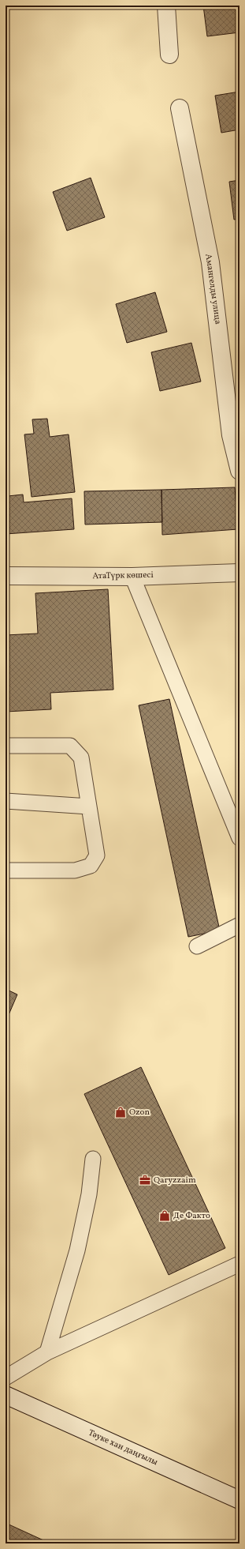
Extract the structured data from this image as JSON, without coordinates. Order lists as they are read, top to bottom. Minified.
{"streets":{"street":["Амангелды улица","АтаТүрк көшесі","Тәуке хан даңғылы"]},"places":{"shop":["Ozon","Де Факто"],"office":["Qaryzzaim"]}}
